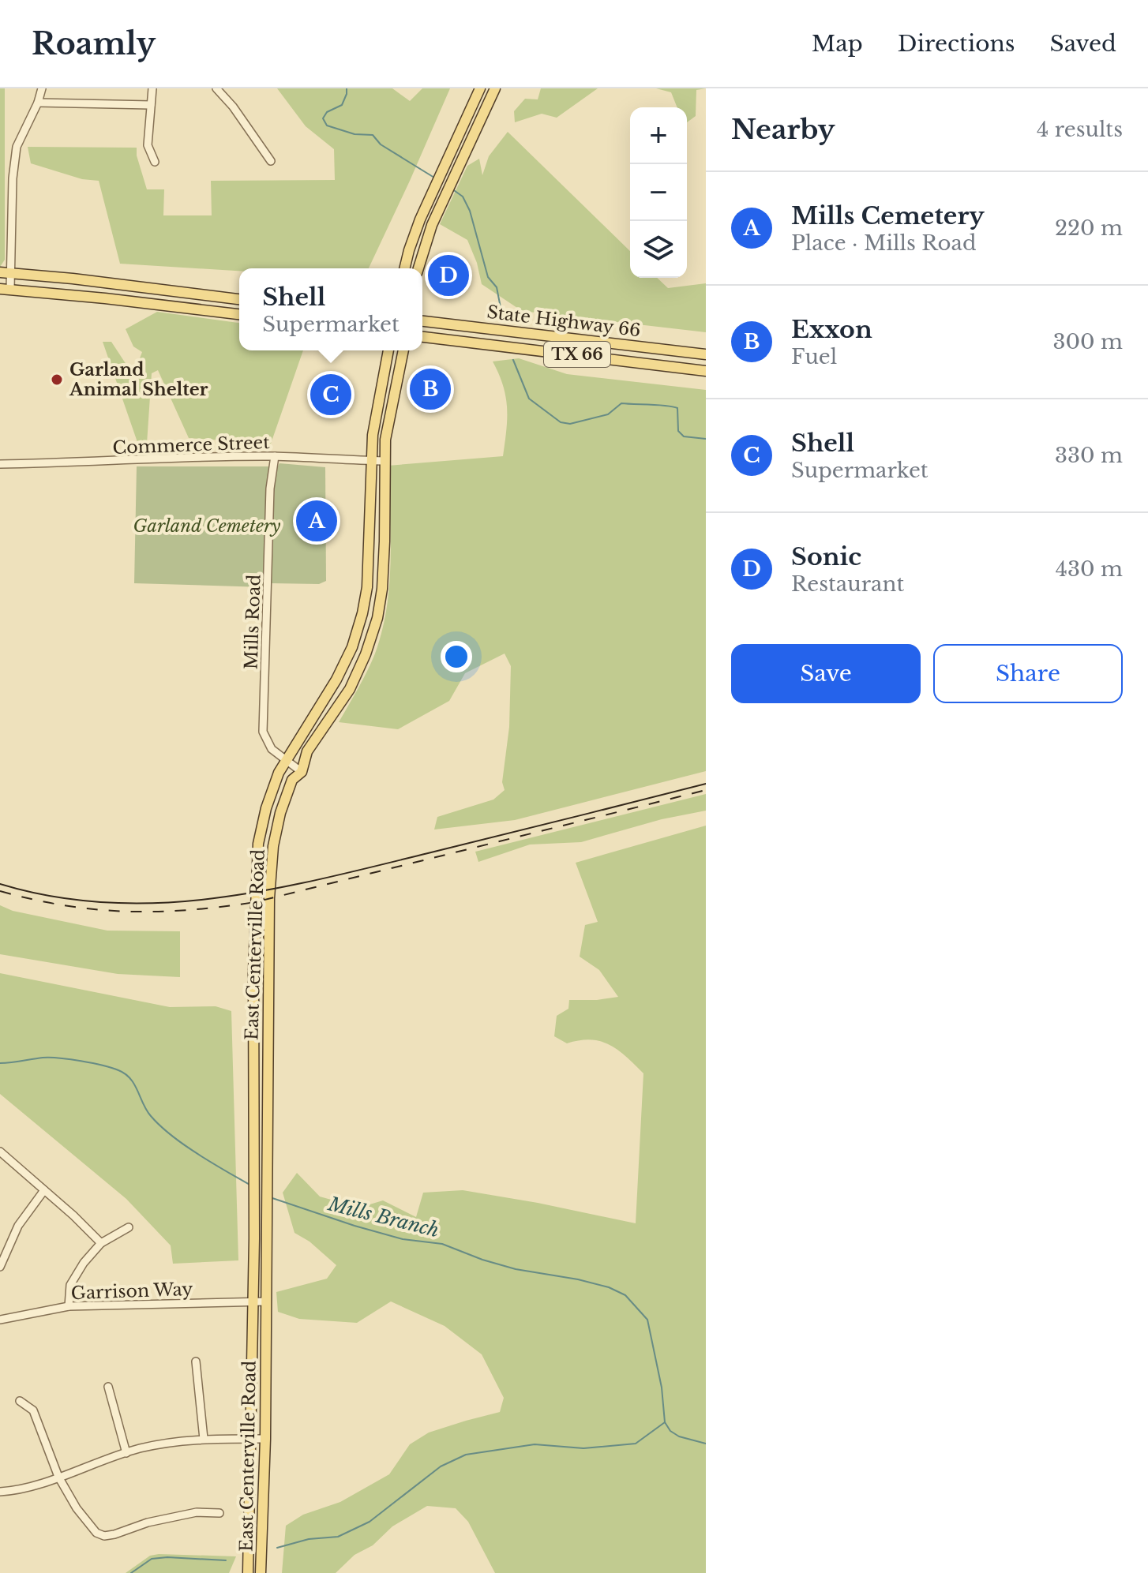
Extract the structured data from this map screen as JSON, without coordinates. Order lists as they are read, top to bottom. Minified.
{"streets":{"main road":["State Highway 66","TX 66","East Centerville Road"],"street":["Commerce Street","Mills Road","Garrison Way"]},"crossings":[["Commerce Street","Mills Road"],["Commerce Street","East Centerville Road"],["Mills Road","East Centerville Road"],["East Centerville Road","Garrison Way"]],"water":["Mills Branch"],"parks":["Garland Cemetery"],"places":["Garland Animal Shelter"],"page":{"header":"Roamly","nav":["Map","Directions","Saved"],"heading":["Nearby","4 results"],"map_buttons":["+","−"],"list":[{"mark":"A","name":"Mills Cemetery","note":"Place · Mills Road","value":"220 m"},{"mark":"B","name":"Exxon","note":"Fuel","value":"300 m"},{"mark":"C","name":"Shell","note":"Supermarket","value":"330 m"},{"mark":"D","name":"Sonic","note":"Restaurant","value":"430 m"}],"pins":["D","B","C","A"],"popup":["Shell","Supermarket"],"buttons":["Save","Share"]}}
